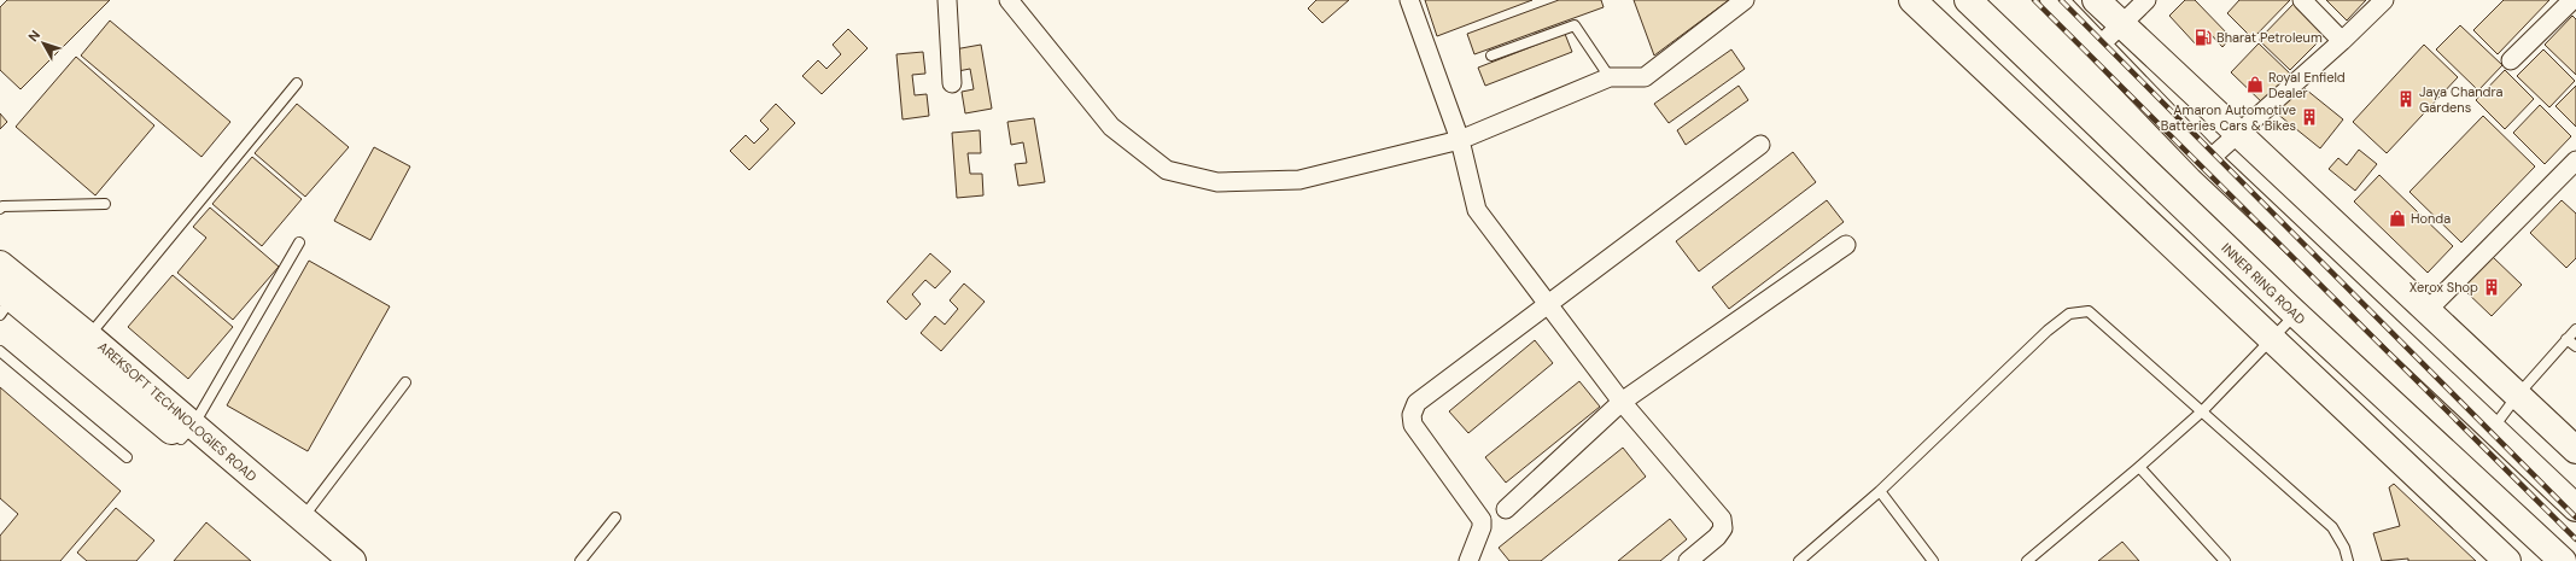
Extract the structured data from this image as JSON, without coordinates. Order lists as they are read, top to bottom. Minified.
{"streets":{"main road":["INNER RING ROAD","AREKSOFT TECHNOLOGIES ROAD"]},"places":{"fuel station":["Bharat Petroleum"],"shop":["Royal Enfield Dealer","Honda"],"building":["Jaya Chandra Gardens","Amaron Automotive Batteries Cars & Bikes","Xerox Shop"]},"north":"top left"}
